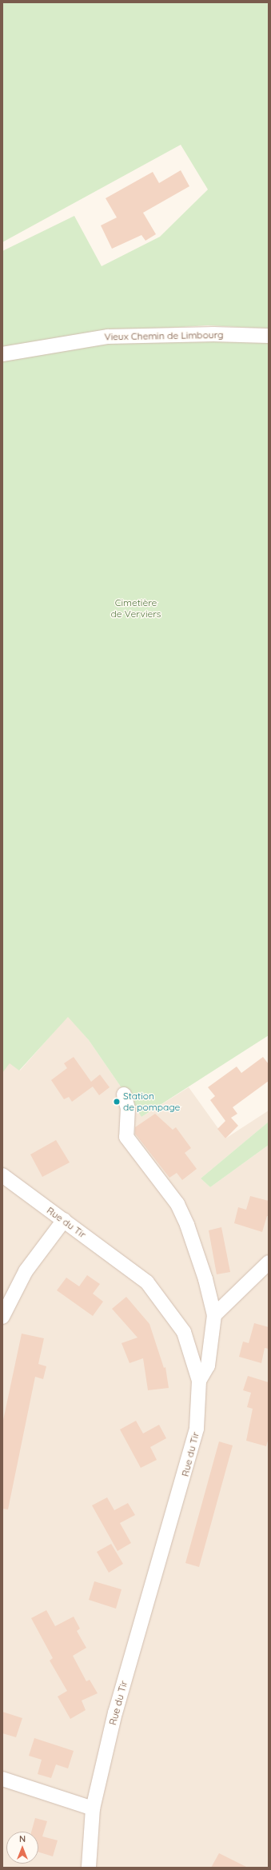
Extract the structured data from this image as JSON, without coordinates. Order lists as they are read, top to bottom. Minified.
{"streets":{"street":["Vieux Chemin de Limbourg","Rue du Tir"]},"parks":["Cimetière de Verviers"],"places":["Station de pompage"],"north":"top"}
